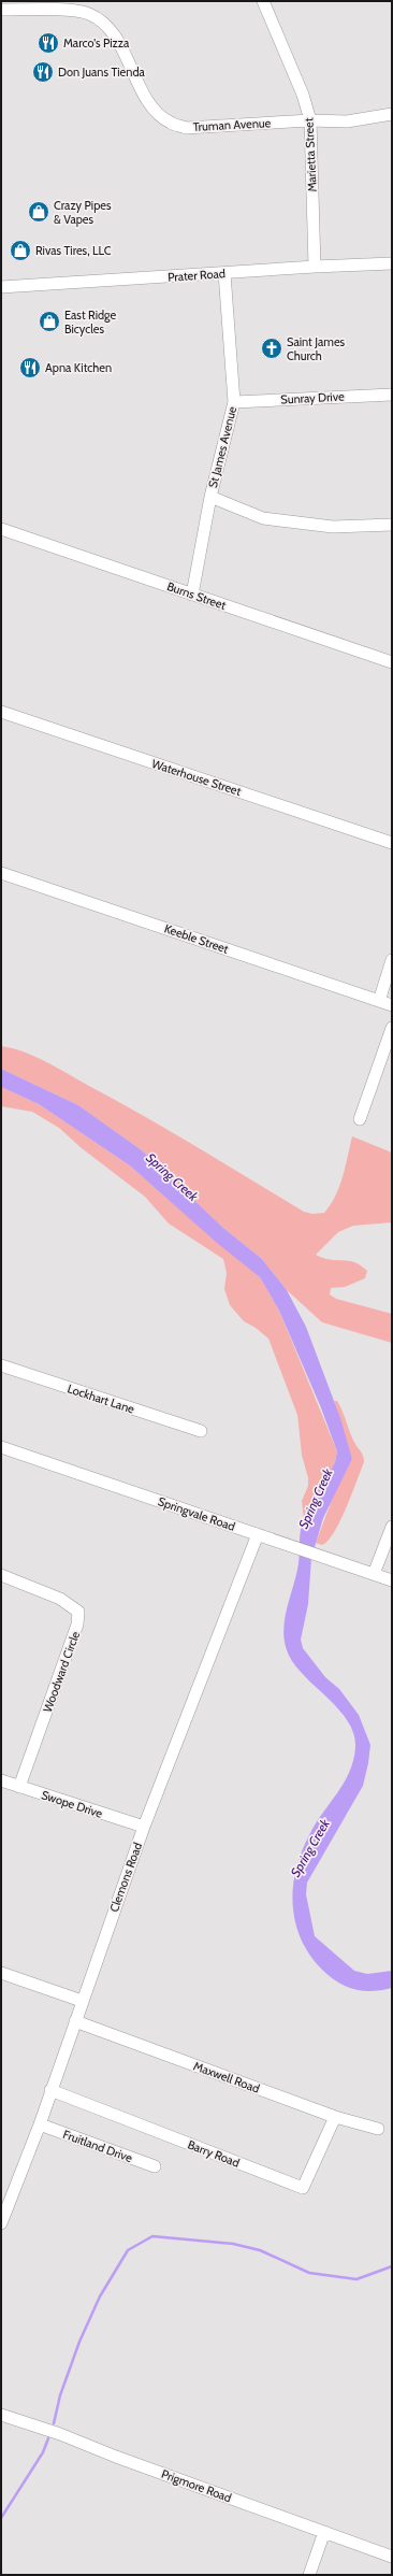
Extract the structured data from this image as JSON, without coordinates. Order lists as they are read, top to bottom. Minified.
{"streets":{"street":["Truman Avenue","Marietta Street","Prater Road","Sunray Drive","St James Avenue","Burns Street","Waterhouse Street","Keeble Street","Lockhart Lane","Springvale Road","Woodward Circle","Swope Drive","Clemons Road","Maxwell Road","Fruitland Drive","Barry Road","Prigmore Road"]},"crossings":[["Truman Avenue","Marietta Street"],["Marietta Street","Prater Road"],["Prater Road","St James Avenue"],["Sunray Drive","St James Avenue"],["St James Avenue","Burns Street"],["Springvale Road","Clemons Road"],["Woodward Circle","Swope Drive"],["Swope Drive","Clemons Road"],["Clemons Road","Maxwell Road"],["Clemons Road","Fruitland Drive"],["Clemons Road","Barry Road"],["Maxwell Road","Barry Road"]],"water":["Spring Creek"],"places":{"restaurant":["Marco's Pizza","Don Juans Tienda","Apna Kitchen"],"shop":["Crazy Pipes & Vapes","Rivas Tires, LLC","East Ridge Bicycles"],"church":["Saint James Church"]}}
